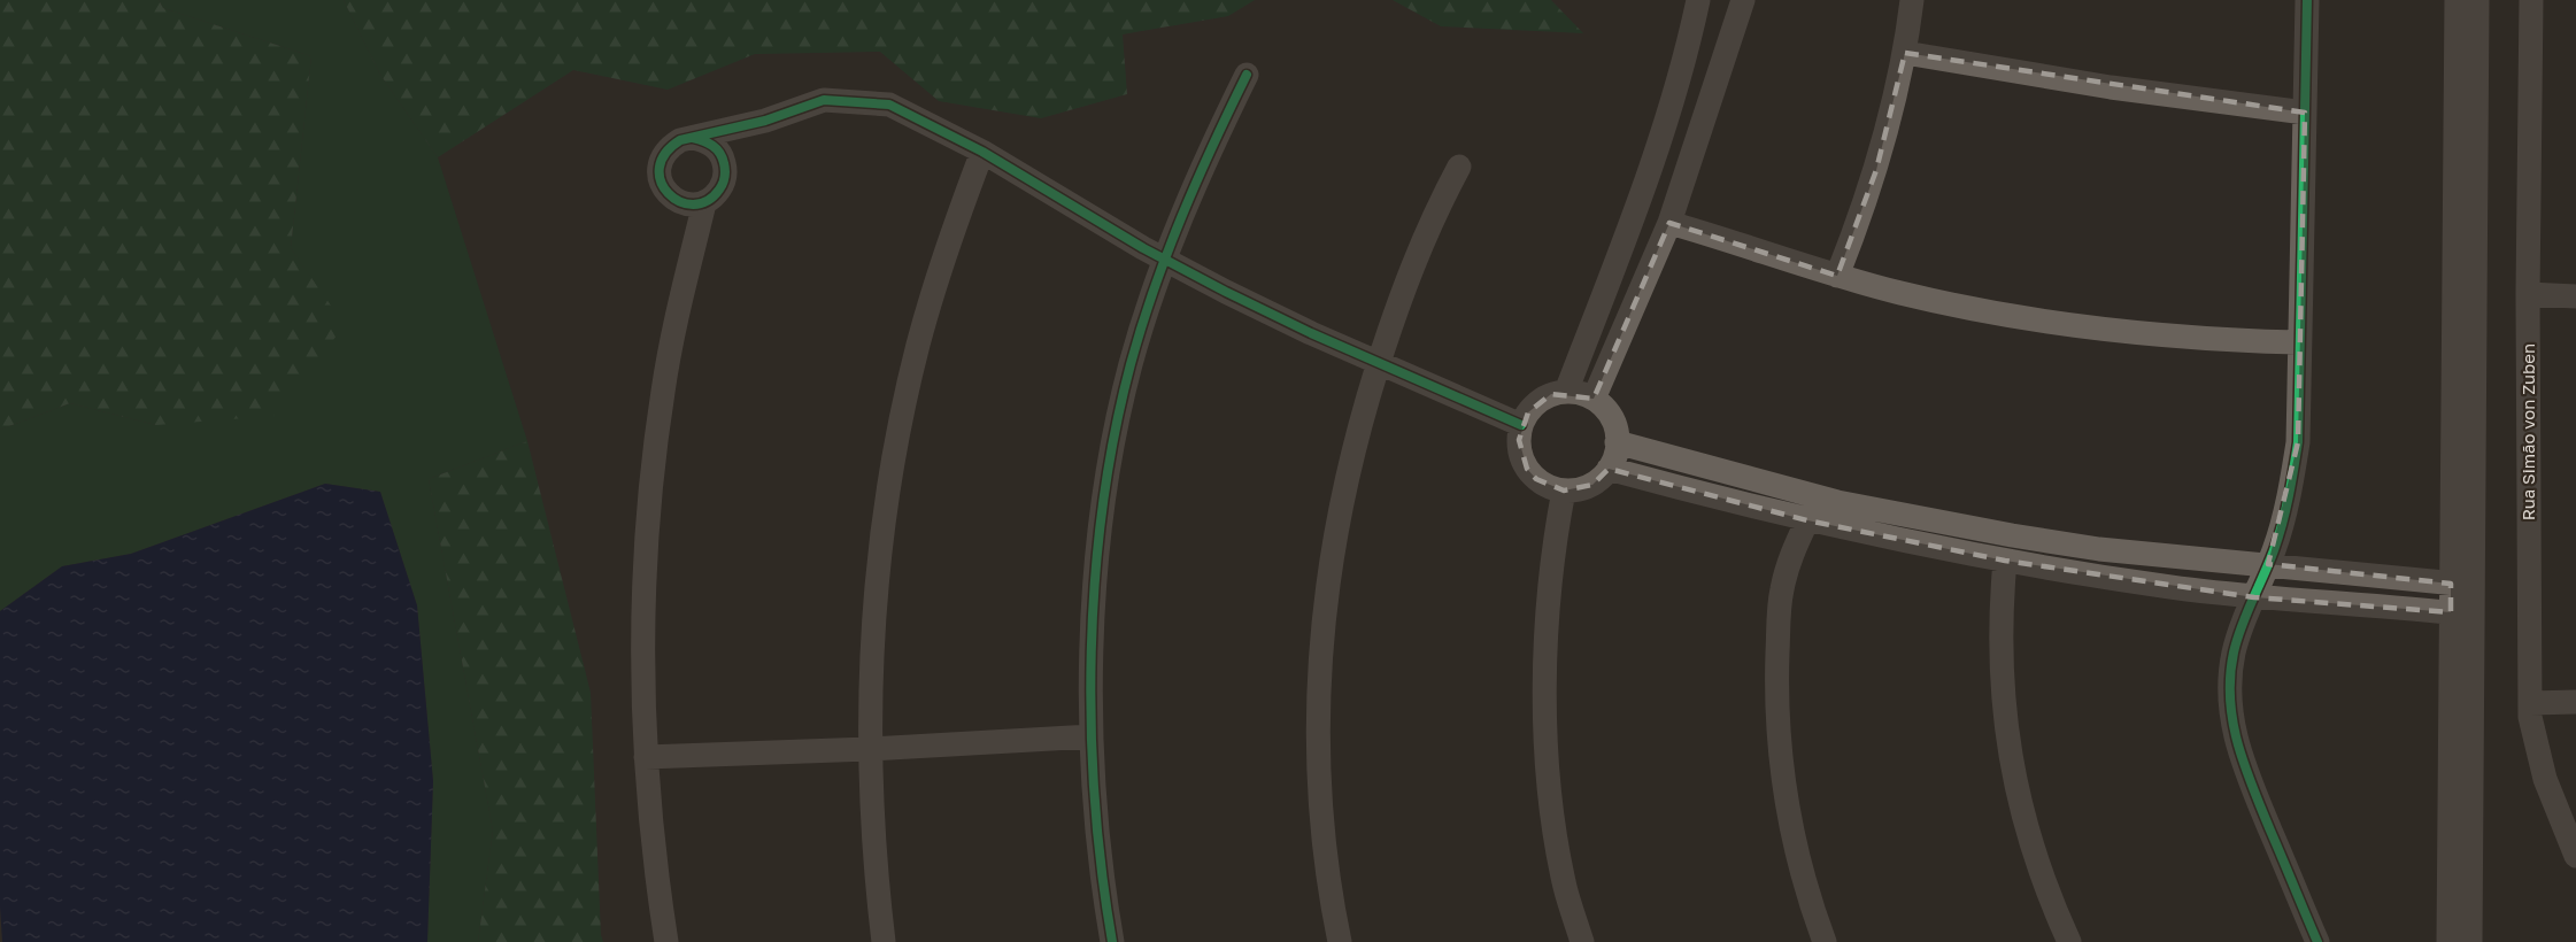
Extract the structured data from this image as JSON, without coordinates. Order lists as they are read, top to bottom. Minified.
{"streets":{"street":["Rua Simão von Zuben"]}}
